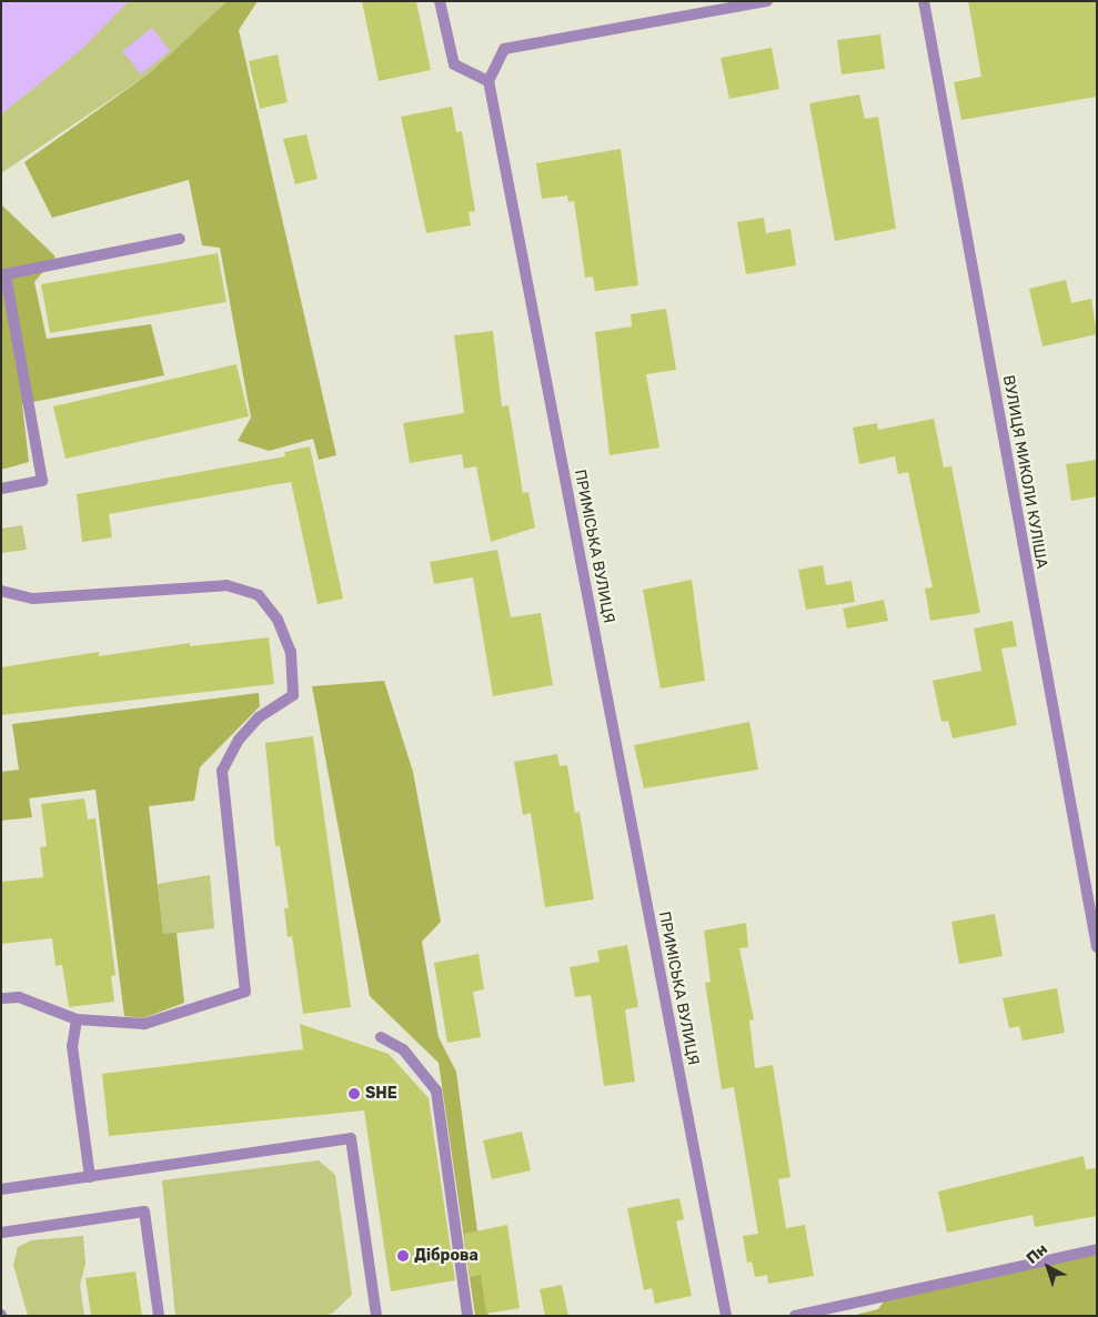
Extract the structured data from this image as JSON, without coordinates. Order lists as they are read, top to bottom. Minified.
{"streets":{"street":["ВУЛИЦЯ МИКОЛИ КУЛІША","ПРИМІСЬКА ВУЛИЦЯ"]},"places":["SHE","Діброва"],"north":"top left"}
